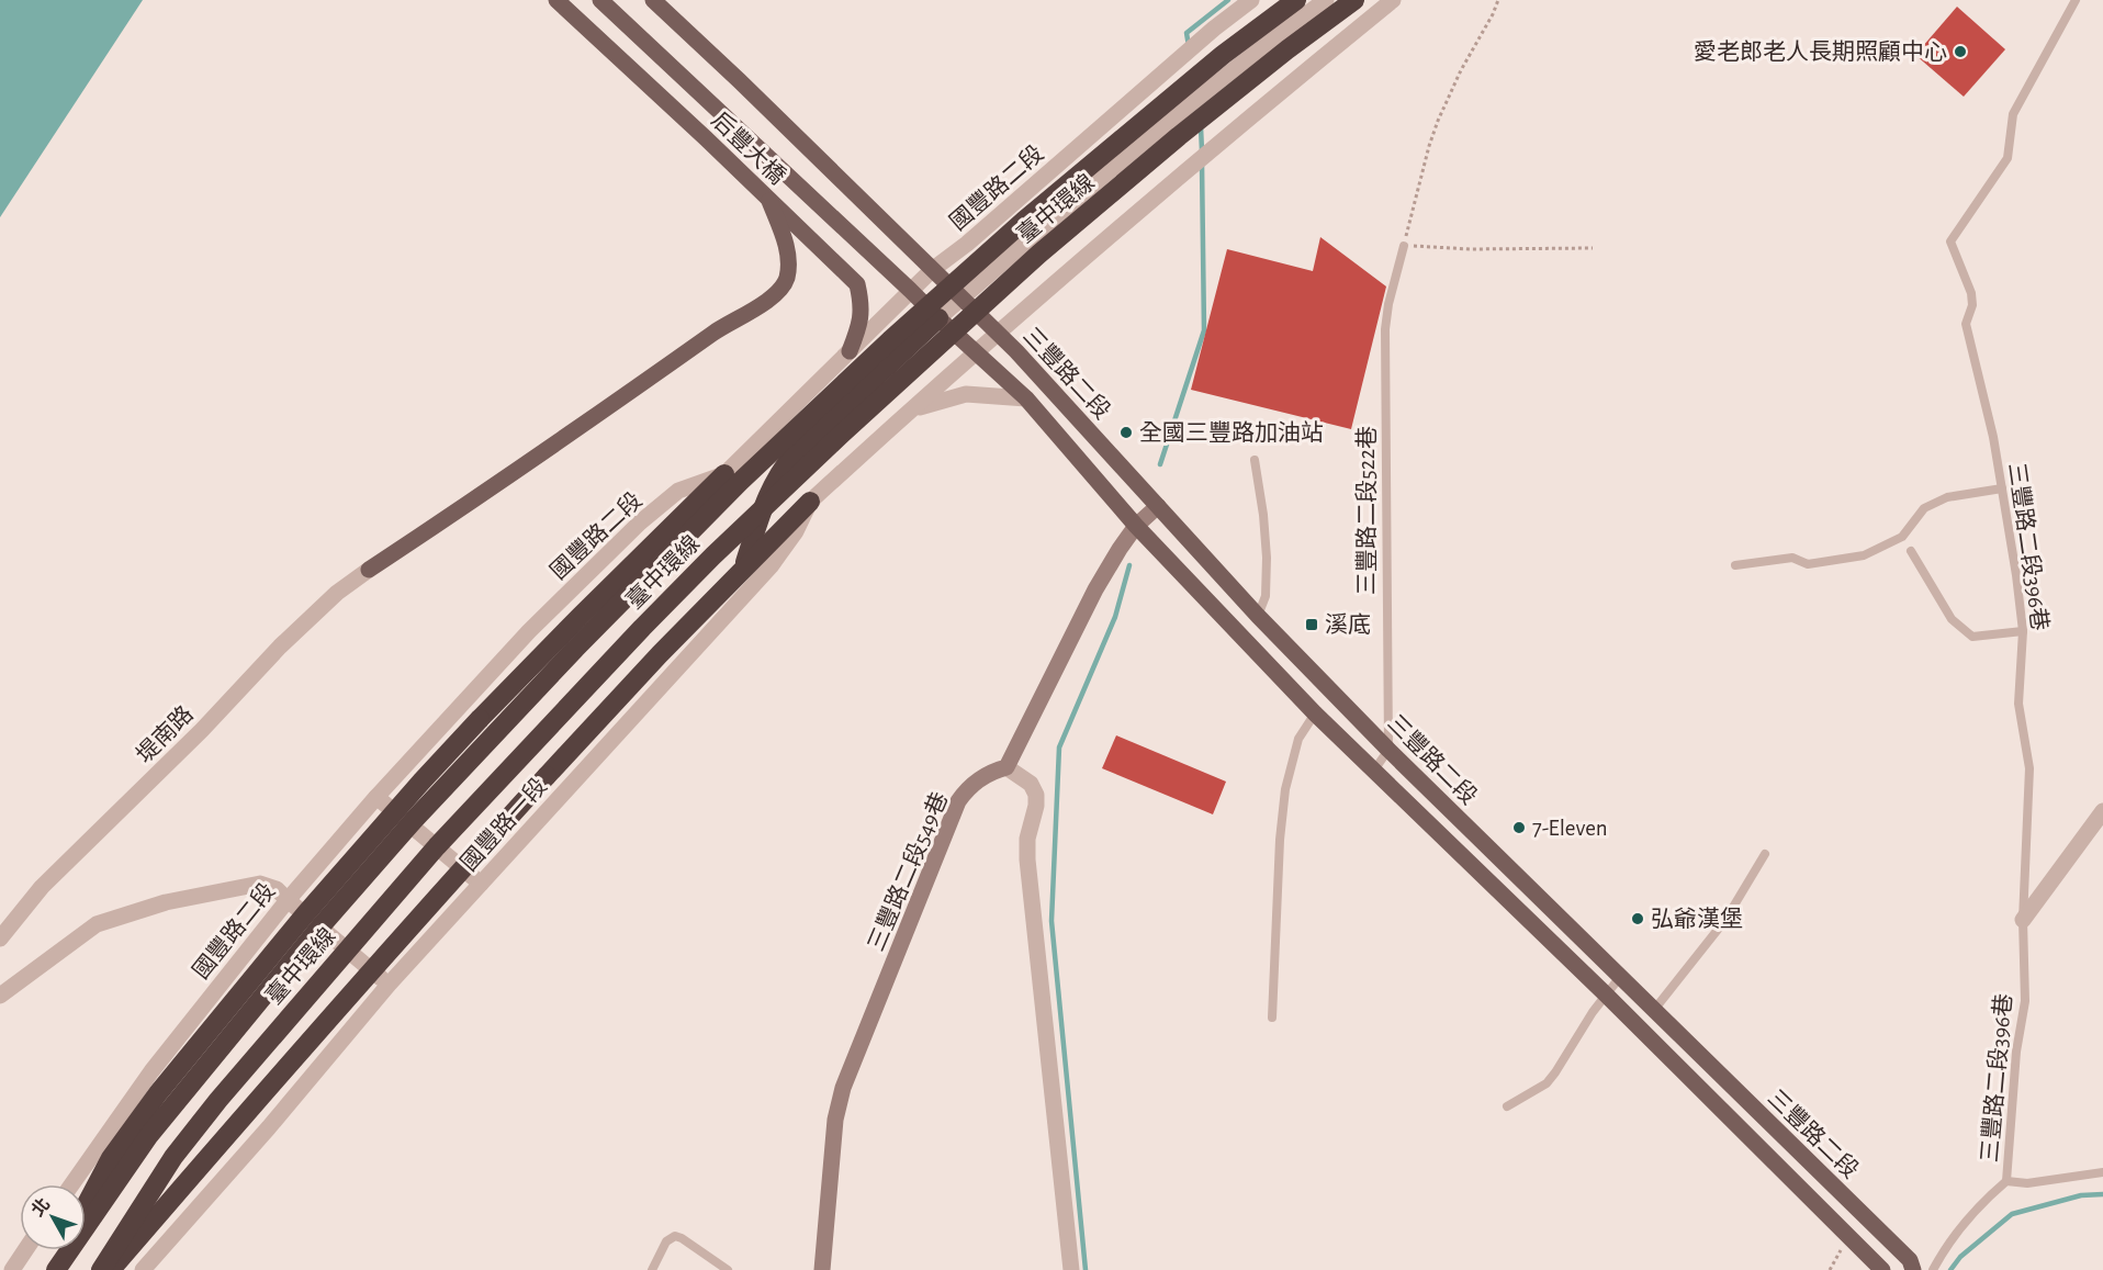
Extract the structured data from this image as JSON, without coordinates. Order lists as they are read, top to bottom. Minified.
{"streets":{"highway":["臺中環線"],"main road":["后豐大橋","三豐路二段"],"street":["國豐路二段","堤南路","國豐路一段","三豐路二段549巷"],"lane":["三豐路二段522巷","三豐路二段396巷"]},"crossings":[["后豐大橋","國豐路二段"],["后豐大橋","三豐路二段"],["國豐路二段","三豐路二段"],["三豐路二段","三豐路二段522巷"]],"places":{"other":["愛老郎老人長期照顧中心","全國三豐路加油站","7-Eleven","弘爺漢堡"],"transit":["溪底"]},"north":"top left"}
